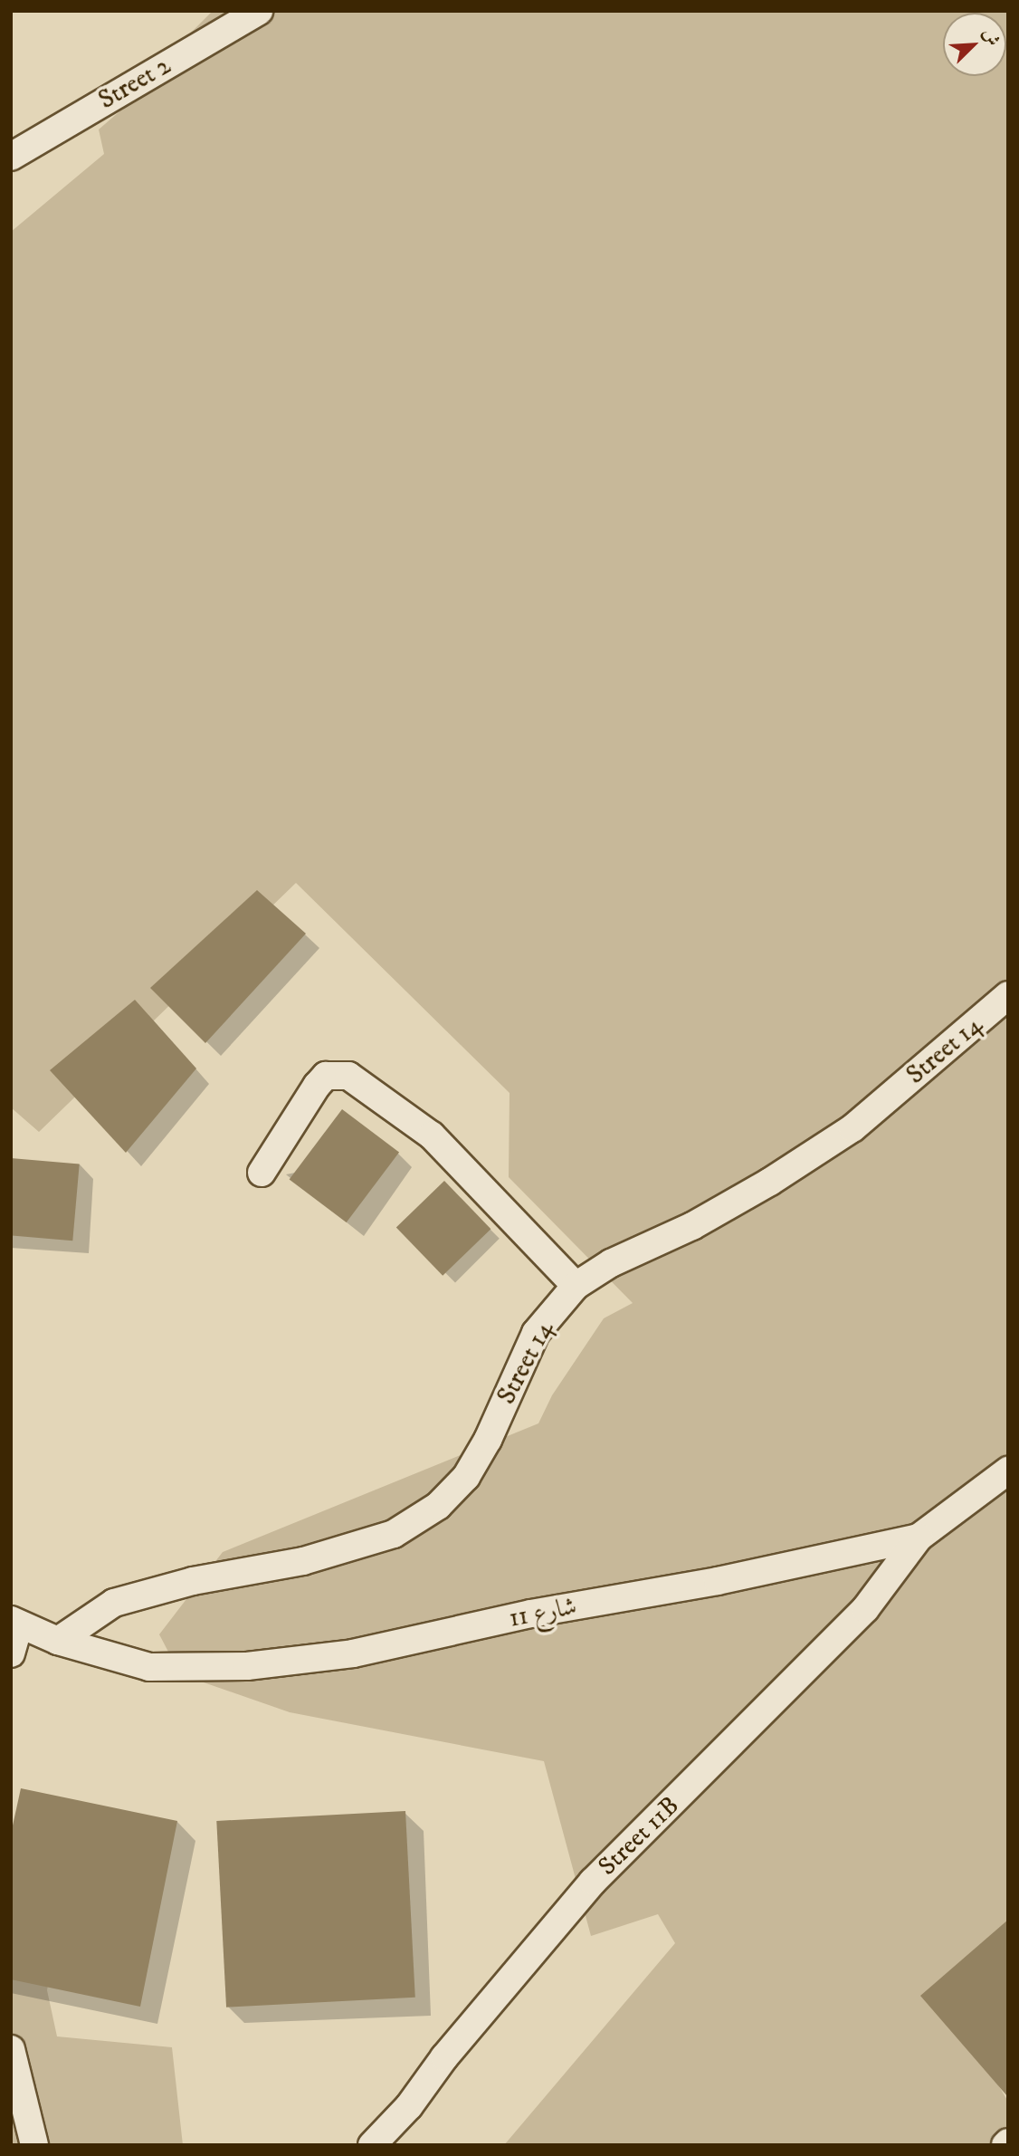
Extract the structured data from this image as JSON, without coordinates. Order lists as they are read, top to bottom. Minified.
{"streets":{"street":["Street 2","Street 14","شارع 11","Street 11B"]},"crossings":[["Street 14","شارع 11"],["شارع 11","Street 11B"]],"north":"top right"}
